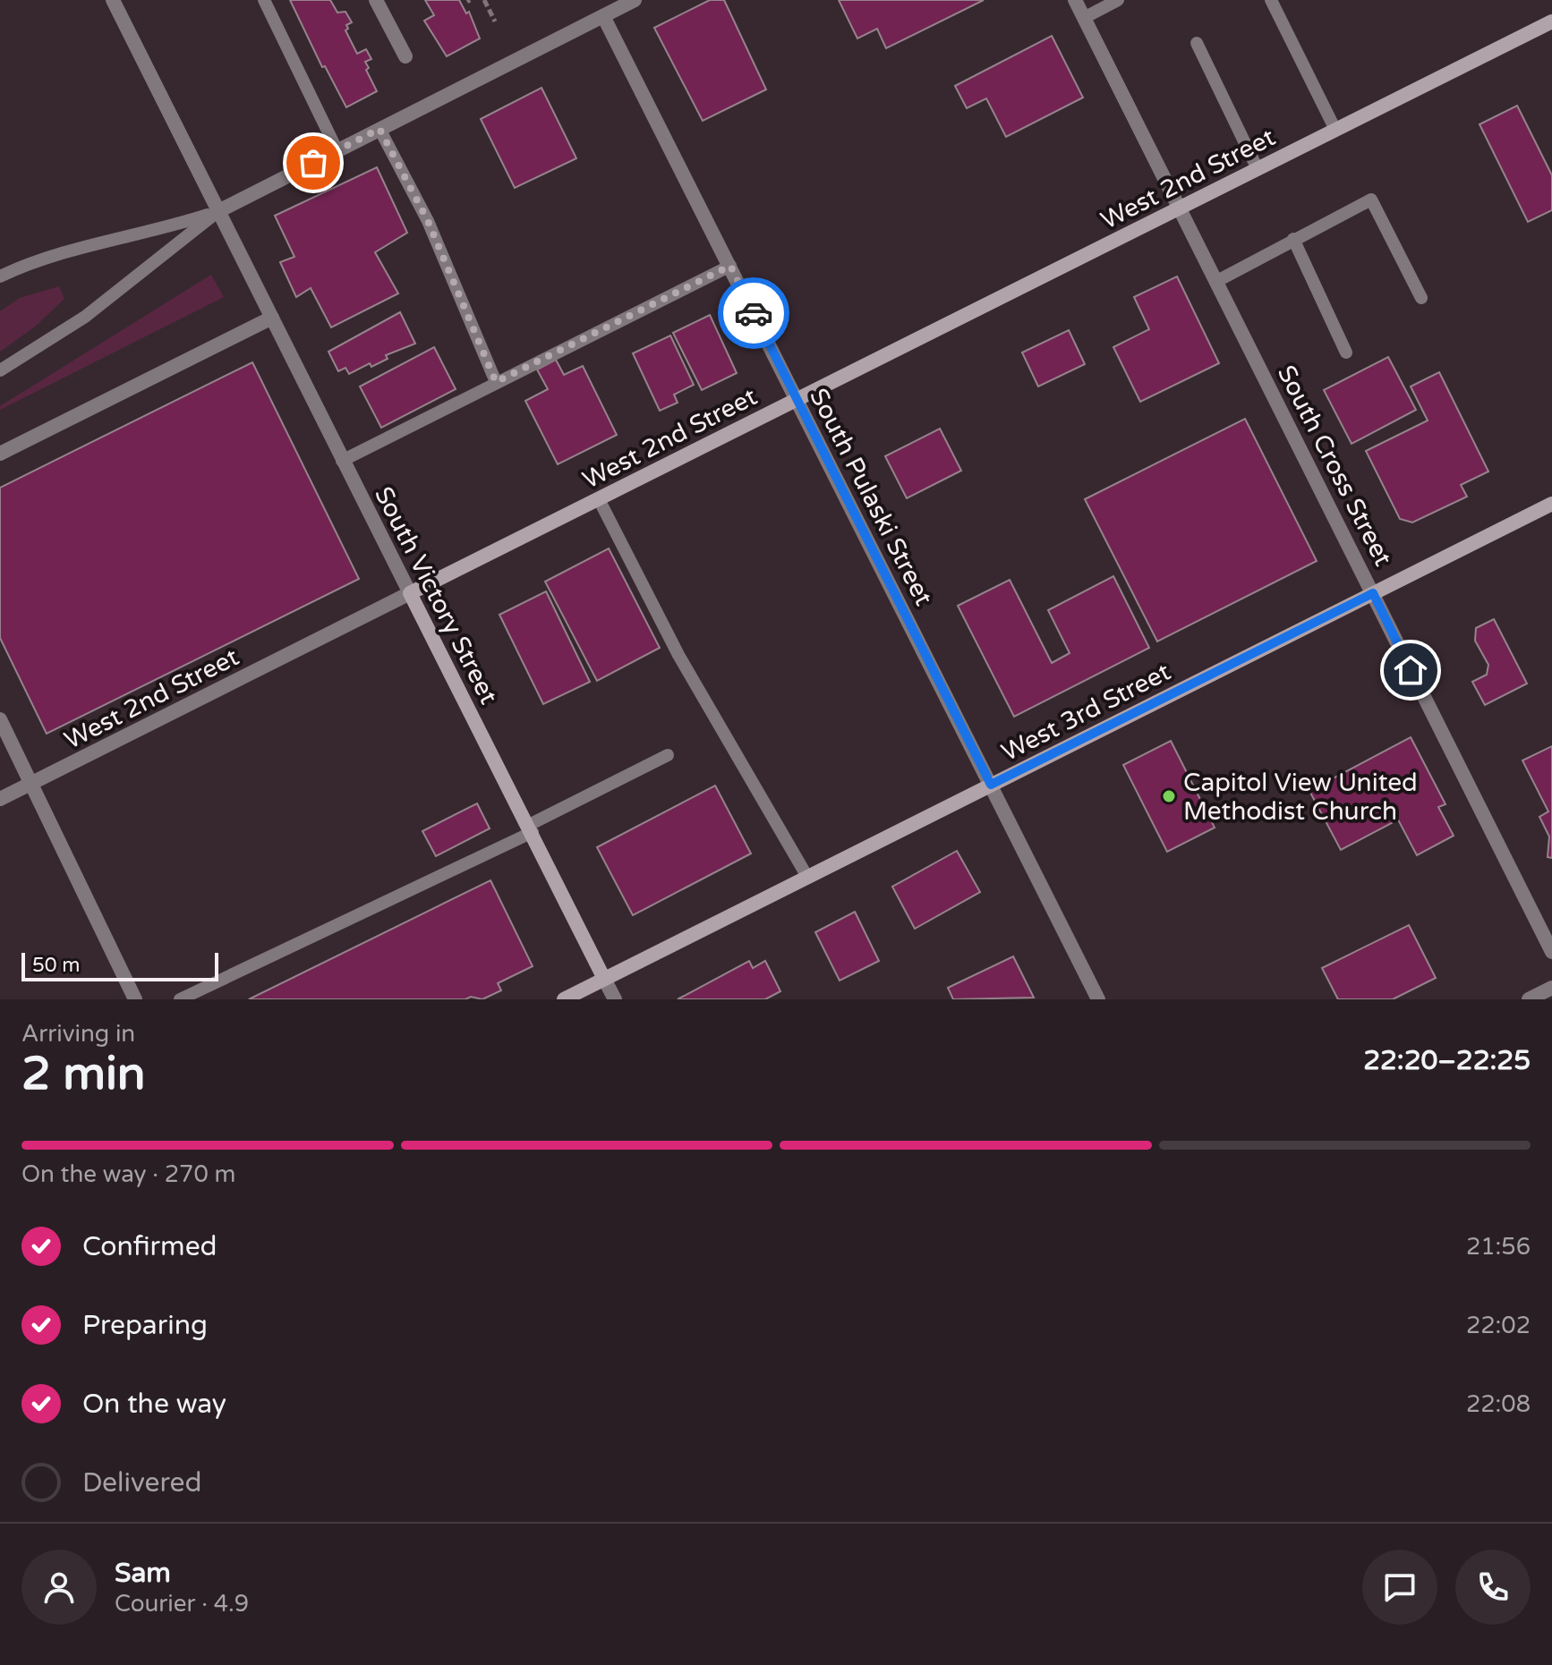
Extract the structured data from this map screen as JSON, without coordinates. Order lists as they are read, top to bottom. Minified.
{"streets":{"main road":["West 2nd Street","South Victory Street","West 3rd Street"],"street":["South Cross Street","South Pulaski Street"]},"crossings":[["West 2nd Street","South Cross Street"],["West 2nd Street","South Pulaski Street"],["West 2nd Street","South Victory Street"],["South Cross Street","West 3rd Street"],["South Pulaski Street","West 3rd Street"],["South Victory Street","West 3rd Street"]],"places":["Capitol View United Methodist Church"],"scale_bar":"50 m","page":{"scale":"50 m","heading":["2 min","Arriving in","22:20–22:25"],"panel":["Sam","Courier · 4.9"],"bar":"On the way · 270 m","list":[["Confirmed","21:56"],["Preparing","22:02"],["On the way","22:08"],"Delivered"]}}
